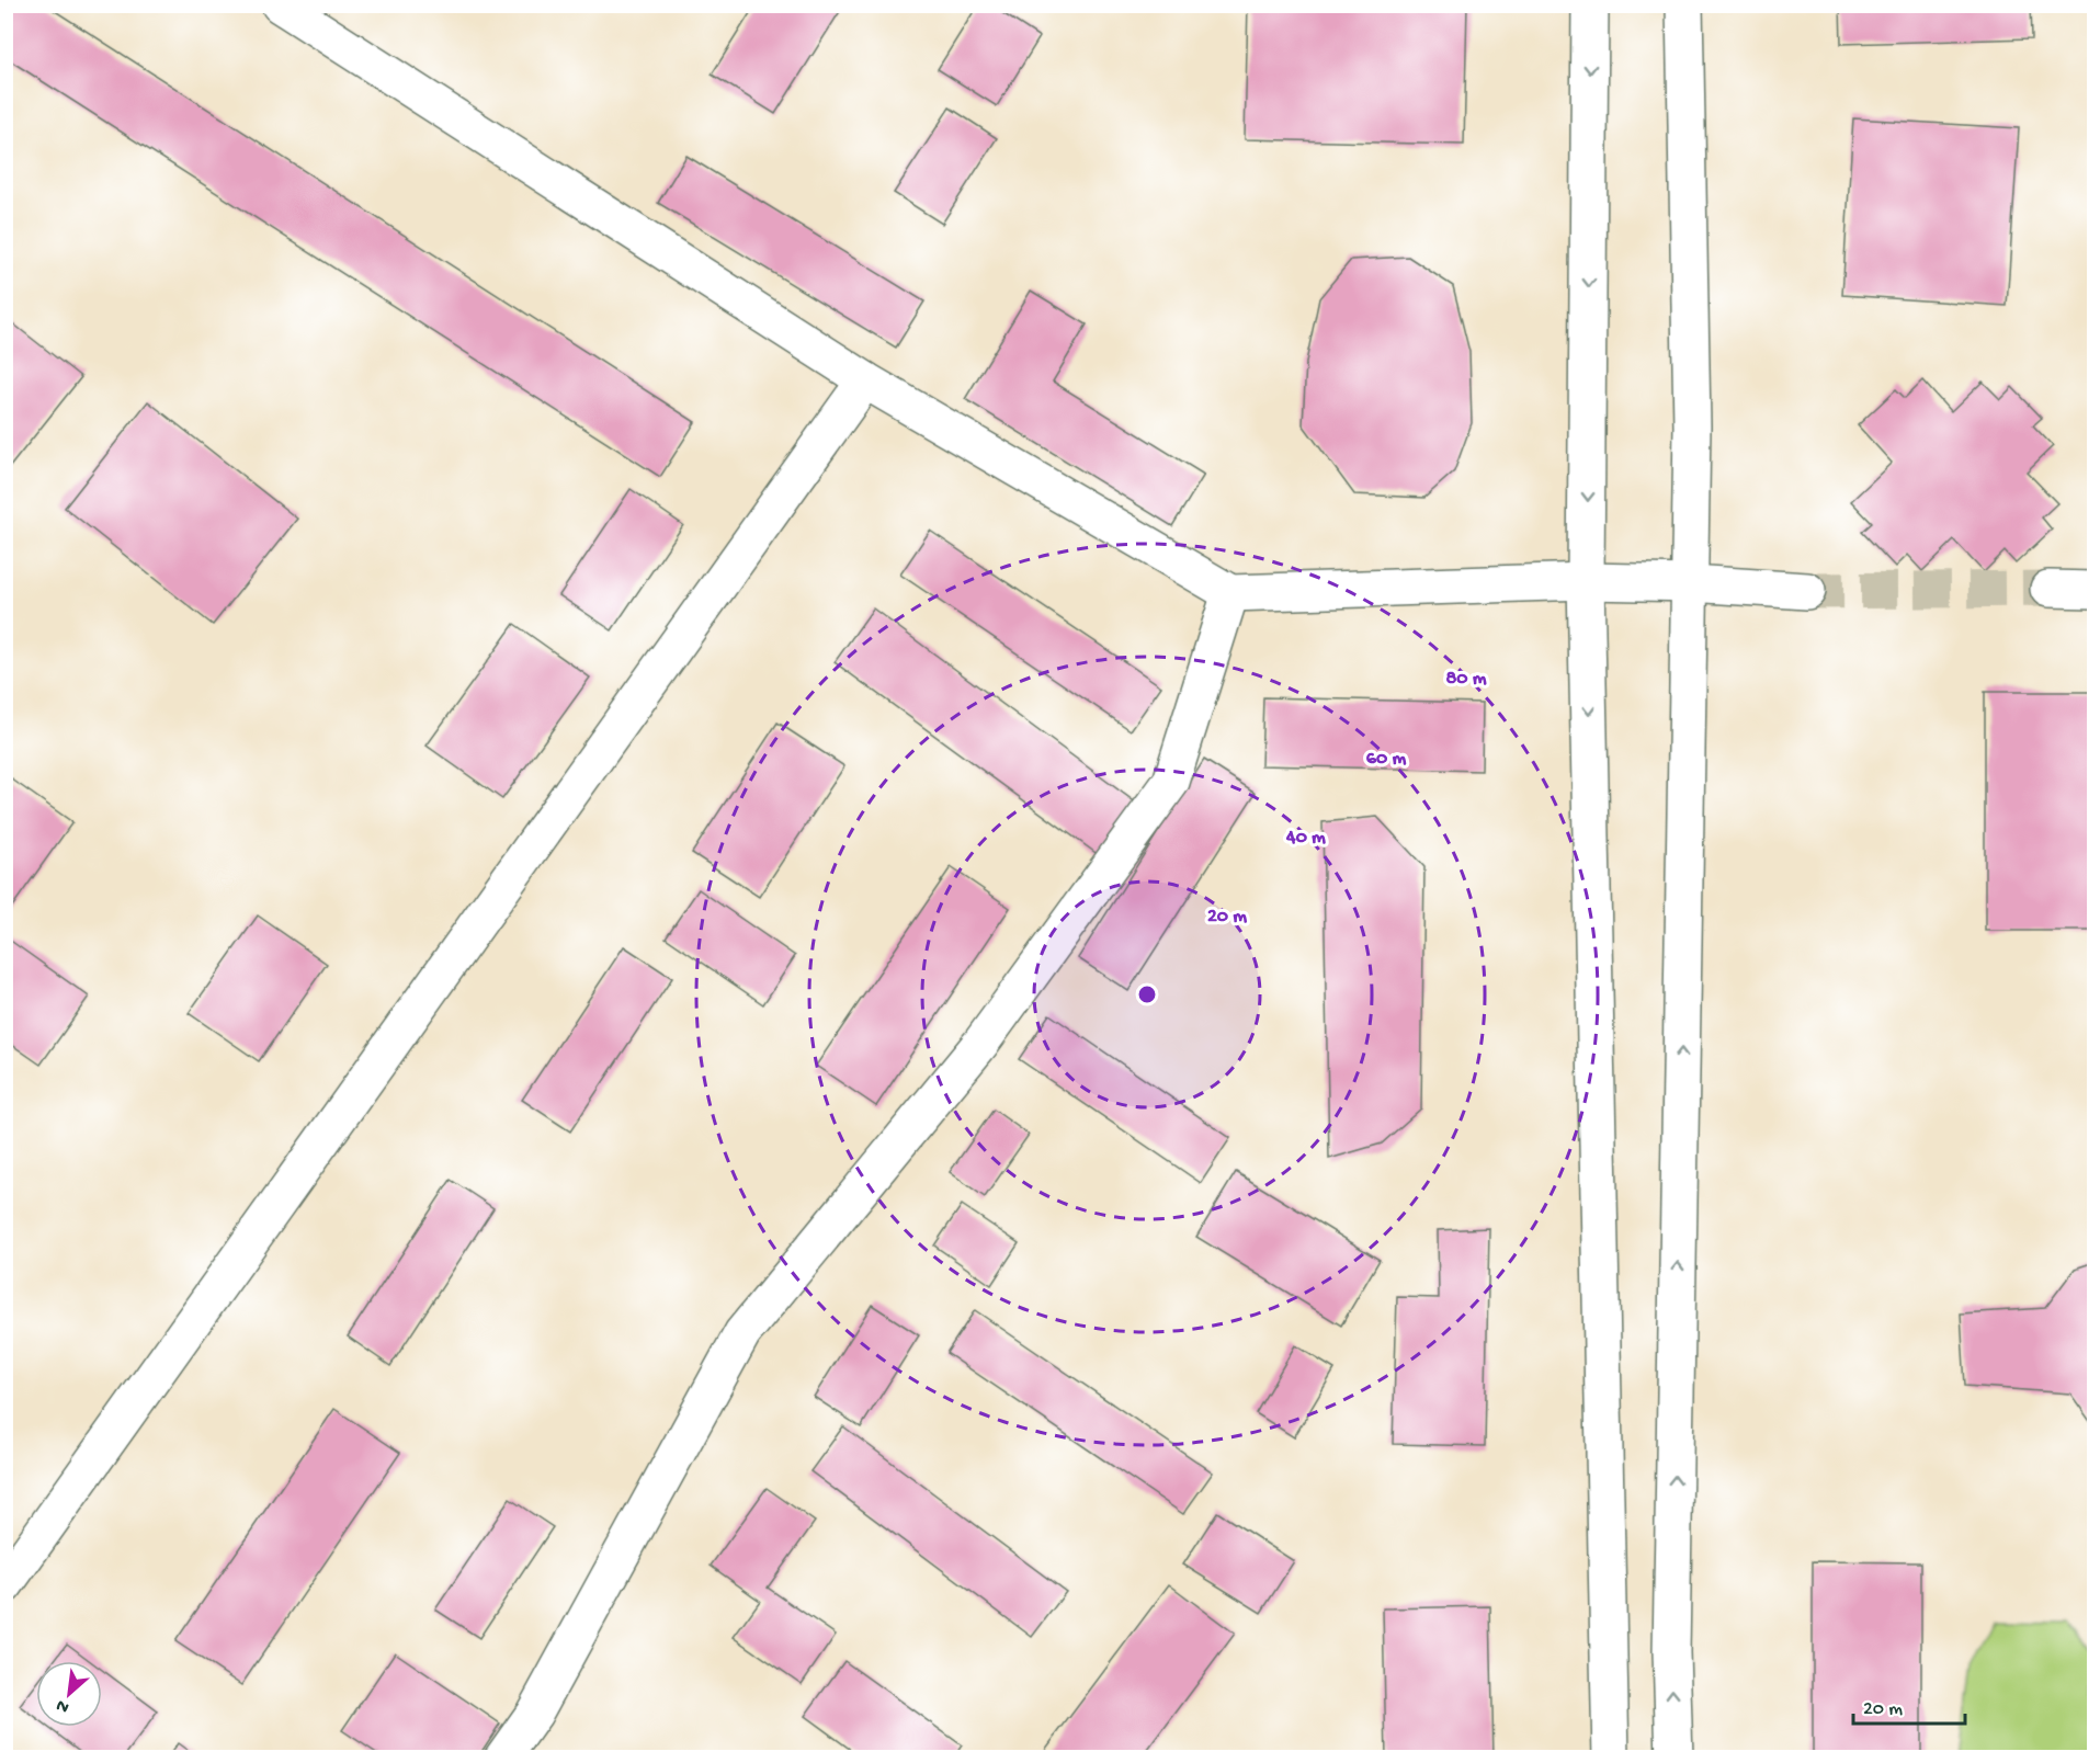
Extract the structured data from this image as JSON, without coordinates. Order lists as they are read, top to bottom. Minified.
{"scale_bar":"20 m","north":"bottom left","rings":["80 m","60 m","40 m","20 m"]}
